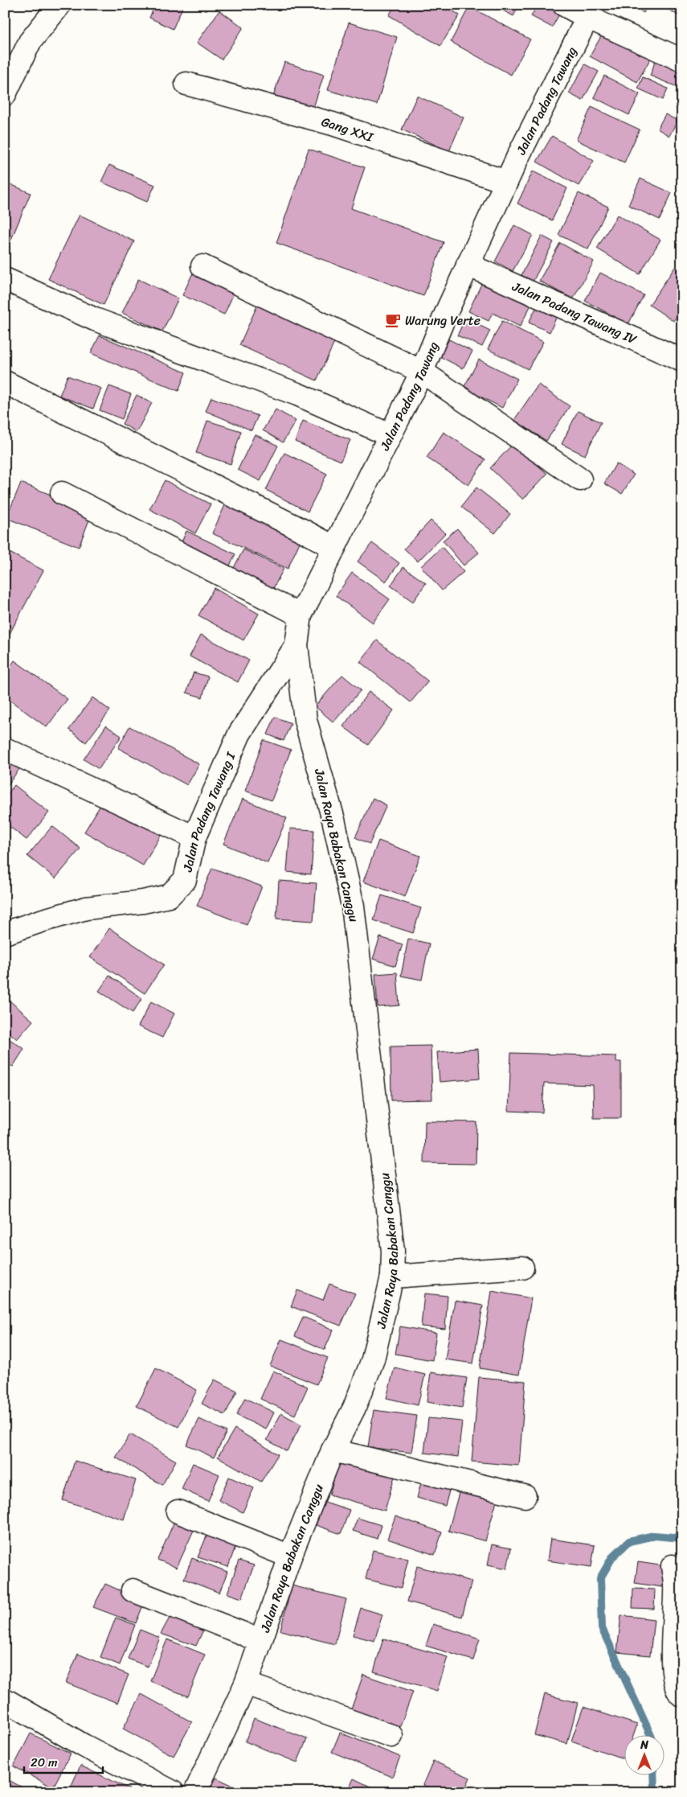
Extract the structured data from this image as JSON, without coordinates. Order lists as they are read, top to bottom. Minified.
{"streets":{"street":["Jalan Padang Tawang","Gang XXI","Jalan Padang Tawang IV","Jalan Padang Tawang I","Jalan Raya Babakan Canggu"]},"crossings":[["Jalan Padang Tawang","Gang XXI"],["Jalan Padang Tawang","Jalan Padang Tawang IV"],["Jalan Padang Tawang","Jalan Padang Tawang I"],["Jalan Padang Tawang","Jalan Raya Babakan Canggu"],["Jalan Padang Tawang I","Jalan Raya Babakan Canggu"]],"places":{"cafe":["Warung Verte"]},"scale_bar":"20 m","north":"top"}
